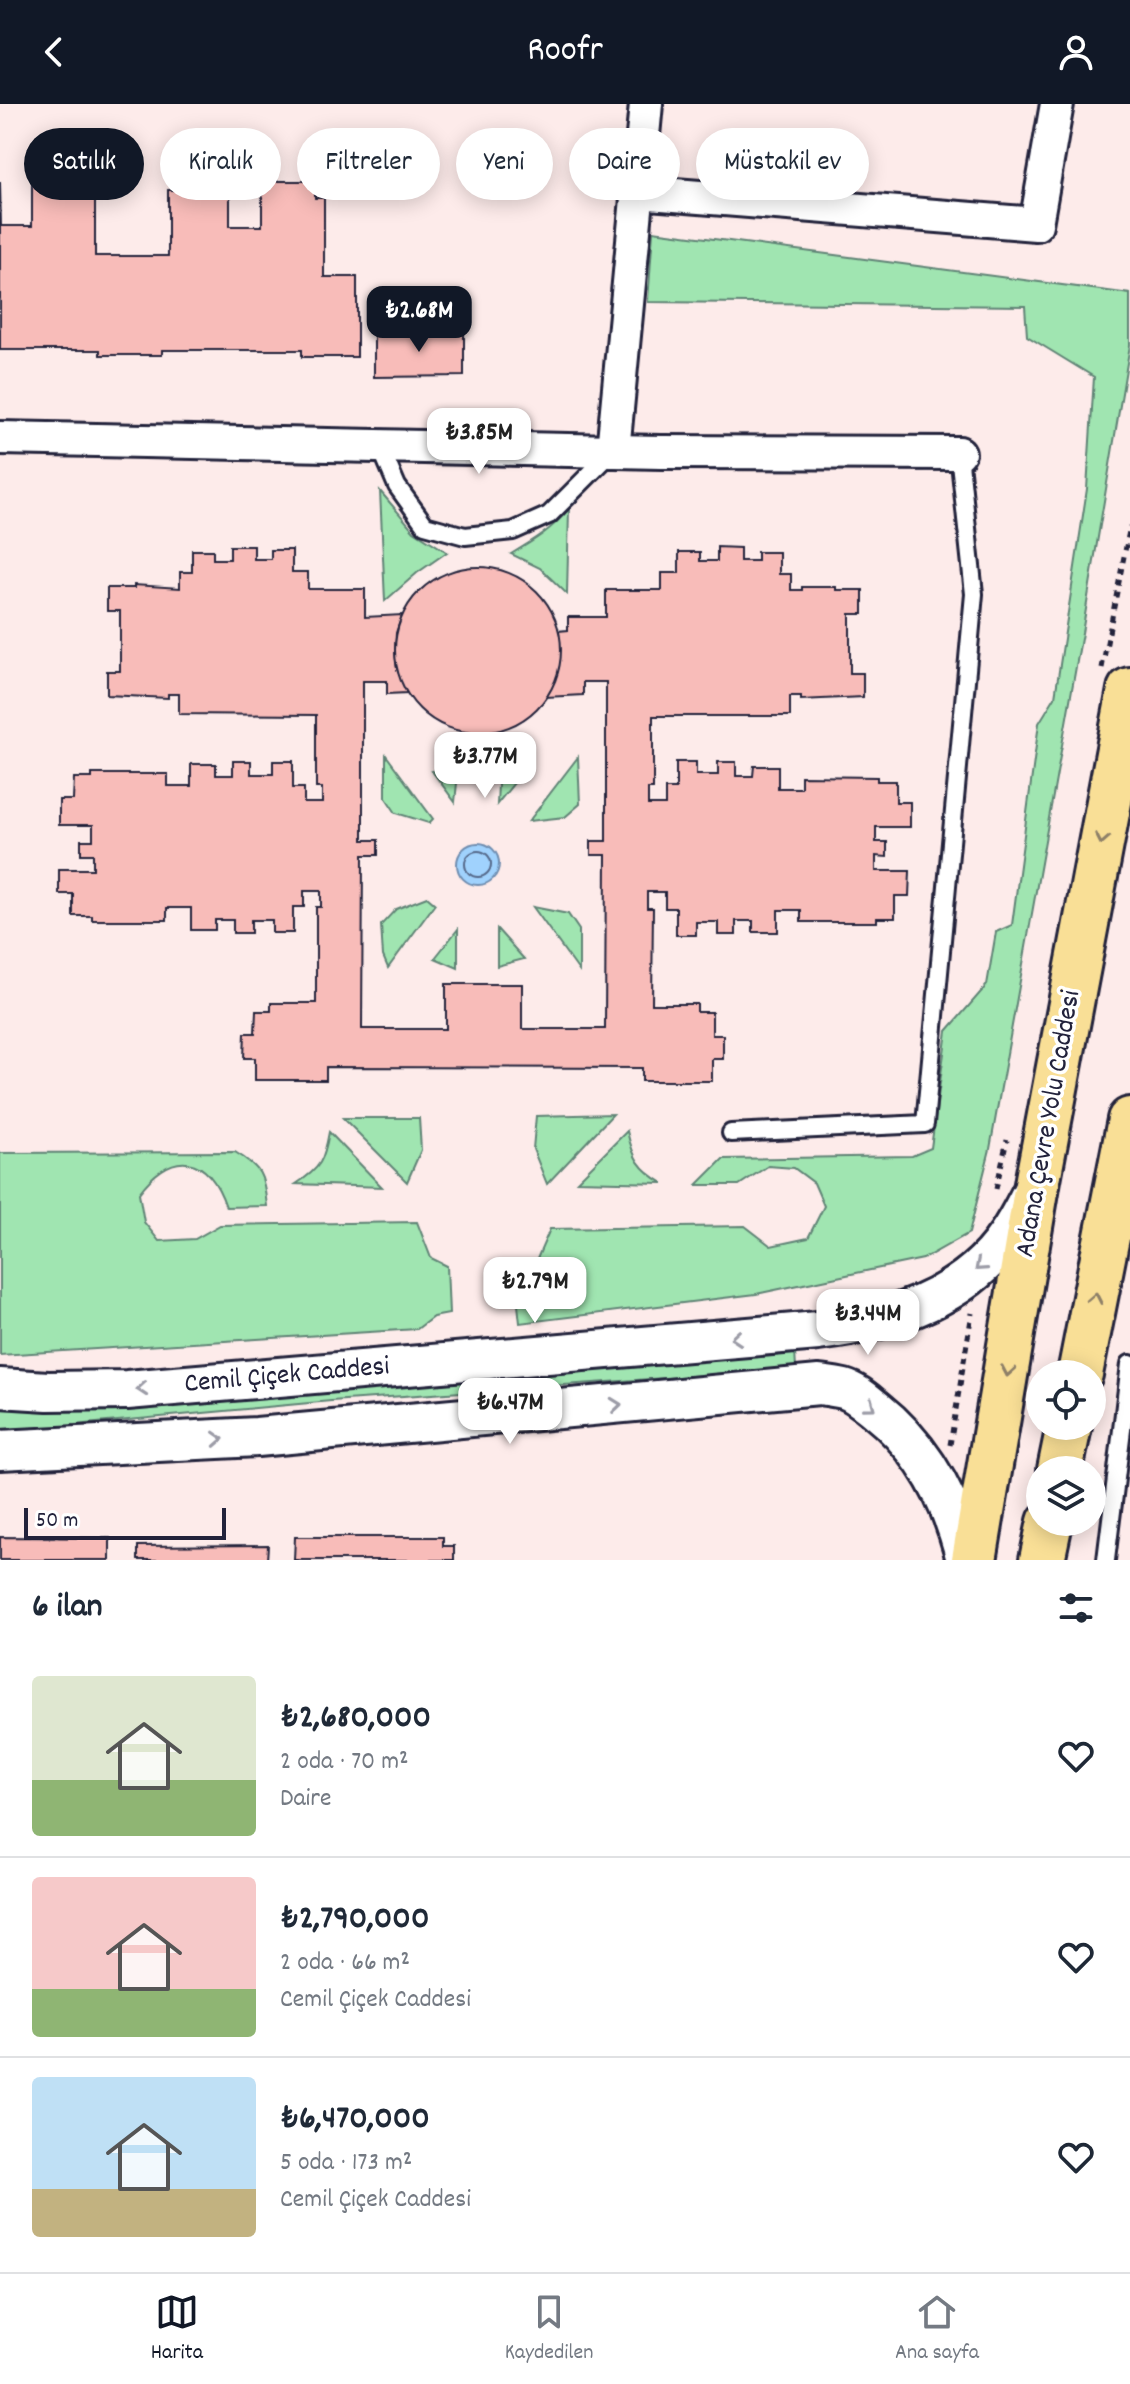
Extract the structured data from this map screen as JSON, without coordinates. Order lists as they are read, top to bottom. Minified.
{"streets":{"highway":["Adana Çevre Yolu Caddesi"],"street":["Cemil Çiçek Caddesi"]},"crossings":[["Adana Çevre Yolu Caddesi","Cemil Çiçek Caddesi"]],"scale_bar":"50 m","page":{"header":"Roofr","chip":["Satılık","Kiralık","Filtreler","Yeni","Daire","Müstakil ev"],"price":["₺2.68M","₺3.85M","₺3.77M","₺2.79M","₺3.44M","₺6.47M"],"scale":"50 m","heading":"6 ilan","list":[{"name":"₺2,680,000","note":"2 oda · 70 m² · Daire"},{"name":"₺2,790,000","note":"2 oda · 66 m² · Cemil Çiçek Caddesi"},{"name":"₺6,470,000","note":"5 oda · 173 m² · Cemil Çiçek Caddesi"}],"tabs":["Harita","Kaydedilen","Ana sayfa"]}}
